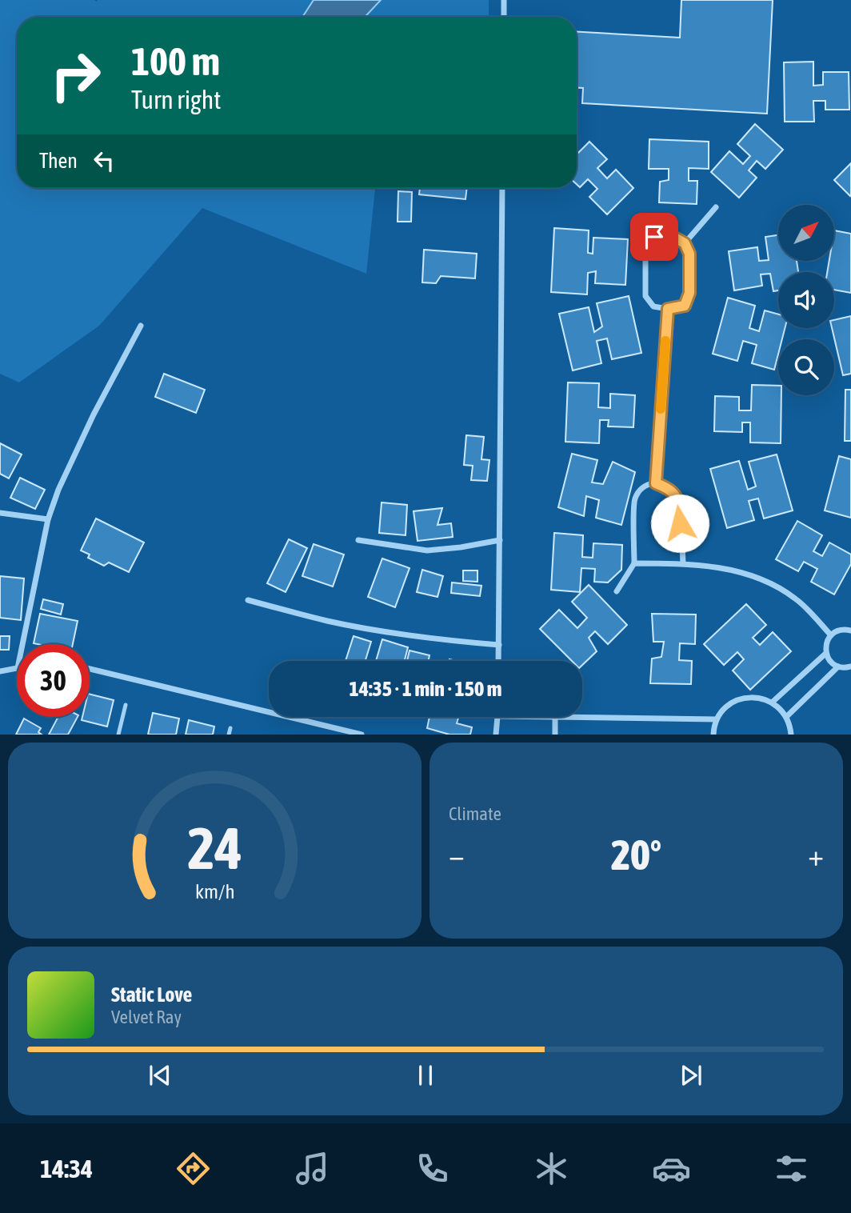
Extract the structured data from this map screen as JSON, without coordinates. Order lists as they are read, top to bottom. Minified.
{"north":"top right","page":{"turn":["100 m","Turn right"],"then":"Then","limit":"30","trip":"14:35 · 1 min · 150 m","tile":"Climate","heat":["−","20°","+"],"song":["Static Love","Velvet Ray"],"tabs":"14:34","gauge":["24","km/h"]}}
